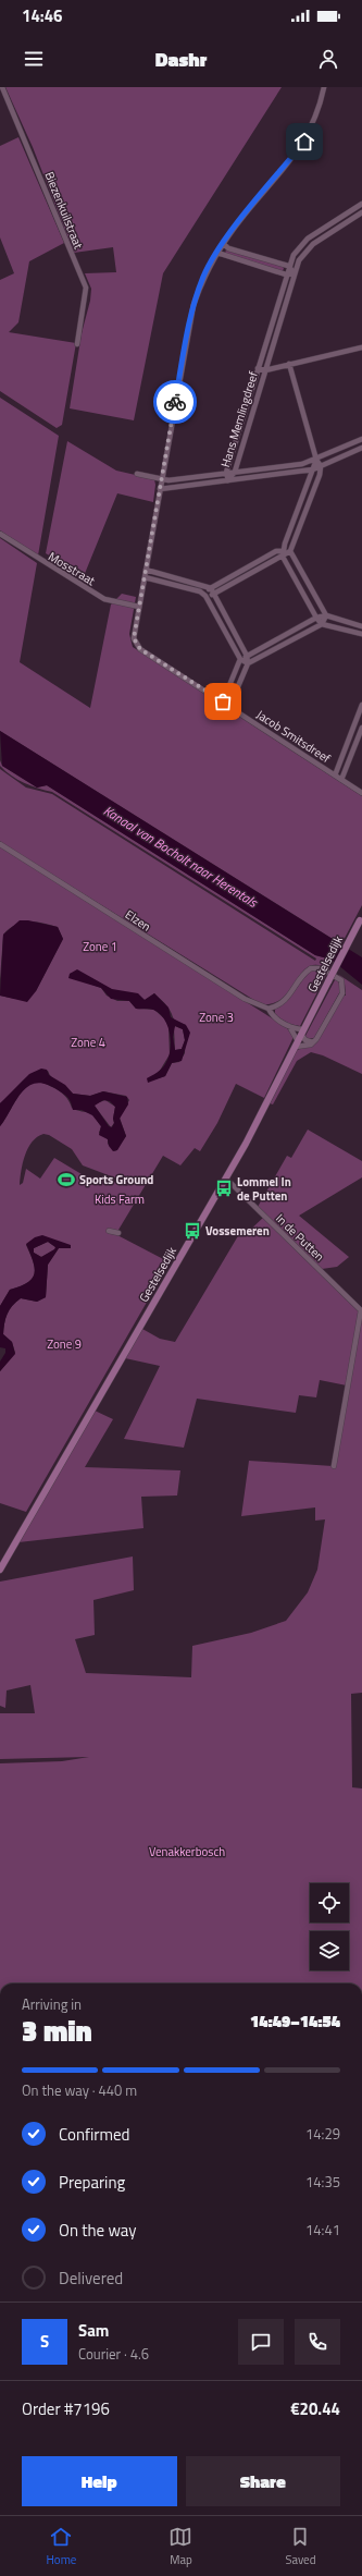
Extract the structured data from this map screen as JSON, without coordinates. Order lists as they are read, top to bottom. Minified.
{"streets":{"main road":["Gestelsedijk"],"street":["Biezenkuilstraat","Hans Memlingdreef","Mosstraat","Jacob Smitsdreef","Elzen","In de Putten"]},"crossings":[["Mosstraat","Jacob Smitsdreef"],["Elzen","Gestelsedijk"],["Gestelsedijk","In de Putten"]],"water":["Kanaal van Bocholt naar Herentals"],"parks":["Zone 1","Zone 3","Zone 4","Kids Farm","Zone 9","Venakkerbosch"],"places":{"sports":["Sports Ground"],"bus stop":["Lommel In de Putten","Vossemeren"]},"page":{"status":"14:46","header":"Dashr","heading":["3 min","Arriving in","14:49–14:54"],"panel":["Sam","Courier · 4.6","Order #7196","€20.44"],"bar":"On the way · 440 m","list":[["Confirmed","14:29"],["Preparing","14:35"],["On the way","14:41"],"Delivered"],"round":"S","buttons":["Help","Share"],"tabs":["Home","Map","Saved"]}}
